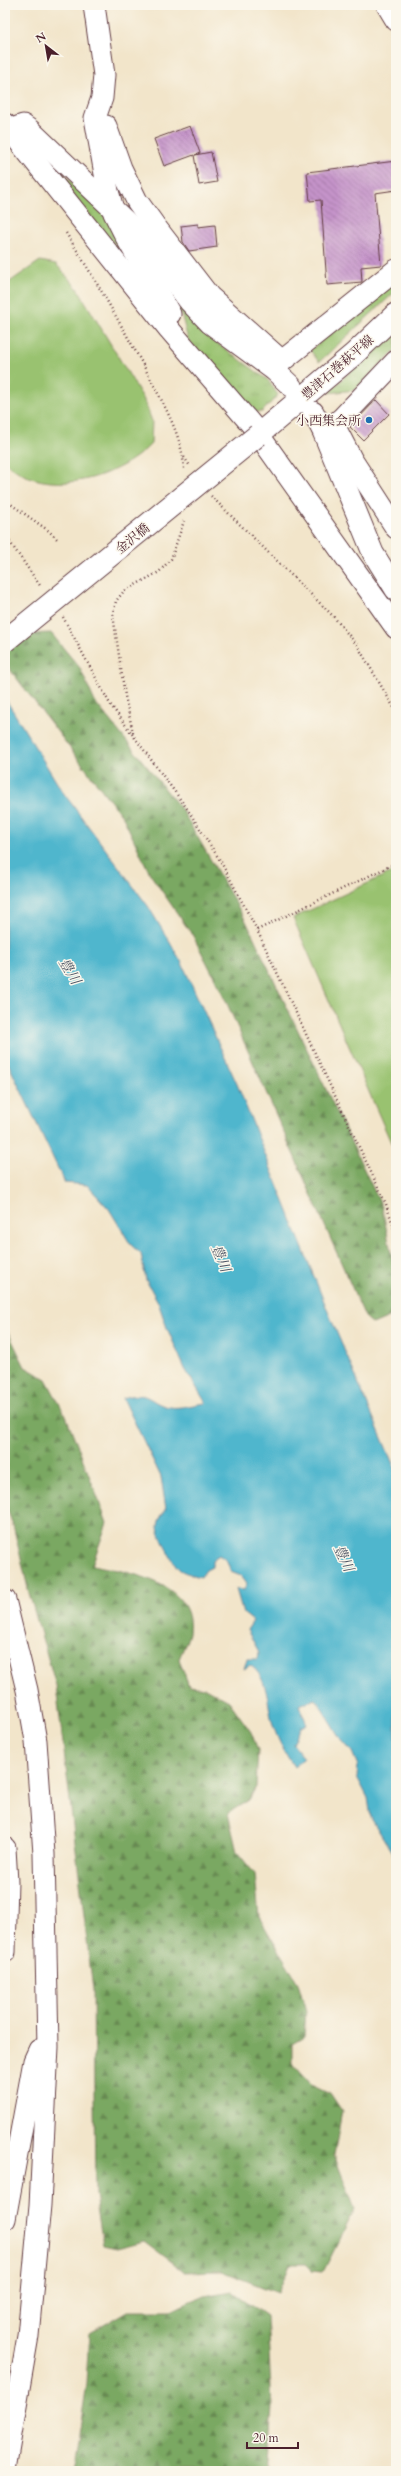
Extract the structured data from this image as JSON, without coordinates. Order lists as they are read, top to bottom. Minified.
{"streets":{"main road":["豊津石巻萩平線","金沢橋"]},"crossings":[["豊津石巻萩平線","金沢橋"]],"water":["豊川"],"places":["小西集会所"],"scale_bar":"20 m","north":"top left"}
